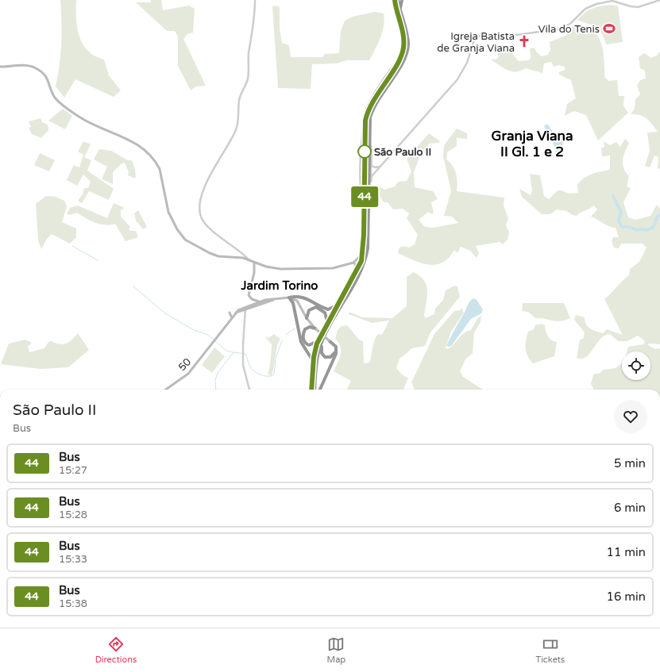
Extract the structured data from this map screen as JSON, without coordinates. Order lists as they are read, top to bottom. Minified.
{"streets":{"main road":["50"]},"districts":["Granja Viana II Gl. 1 e 2","Jardim Torino"],"places":{"sports":["Vila do Tenis"],"church":["Igreja Batista de Granja Viana"],"other":["São Paulo II"]},"lines":["bus line 44"],"page":{"on_map":"44","heading":["São Paulo II","Bus"],"list":[{"mark":"44","name":"Bus","note":"15:27","value":"5 min"},{"mark":"44","name":"Bus","note":"15:28","value":"6 min"},{"mark":"44","name":"Bus","note":"15:33","value":"11 min"},{"mark":"44","name":"Bus","note":"15:38","value":"16 min"}],"tabs":["Directions","Map","Tickets"]}}
